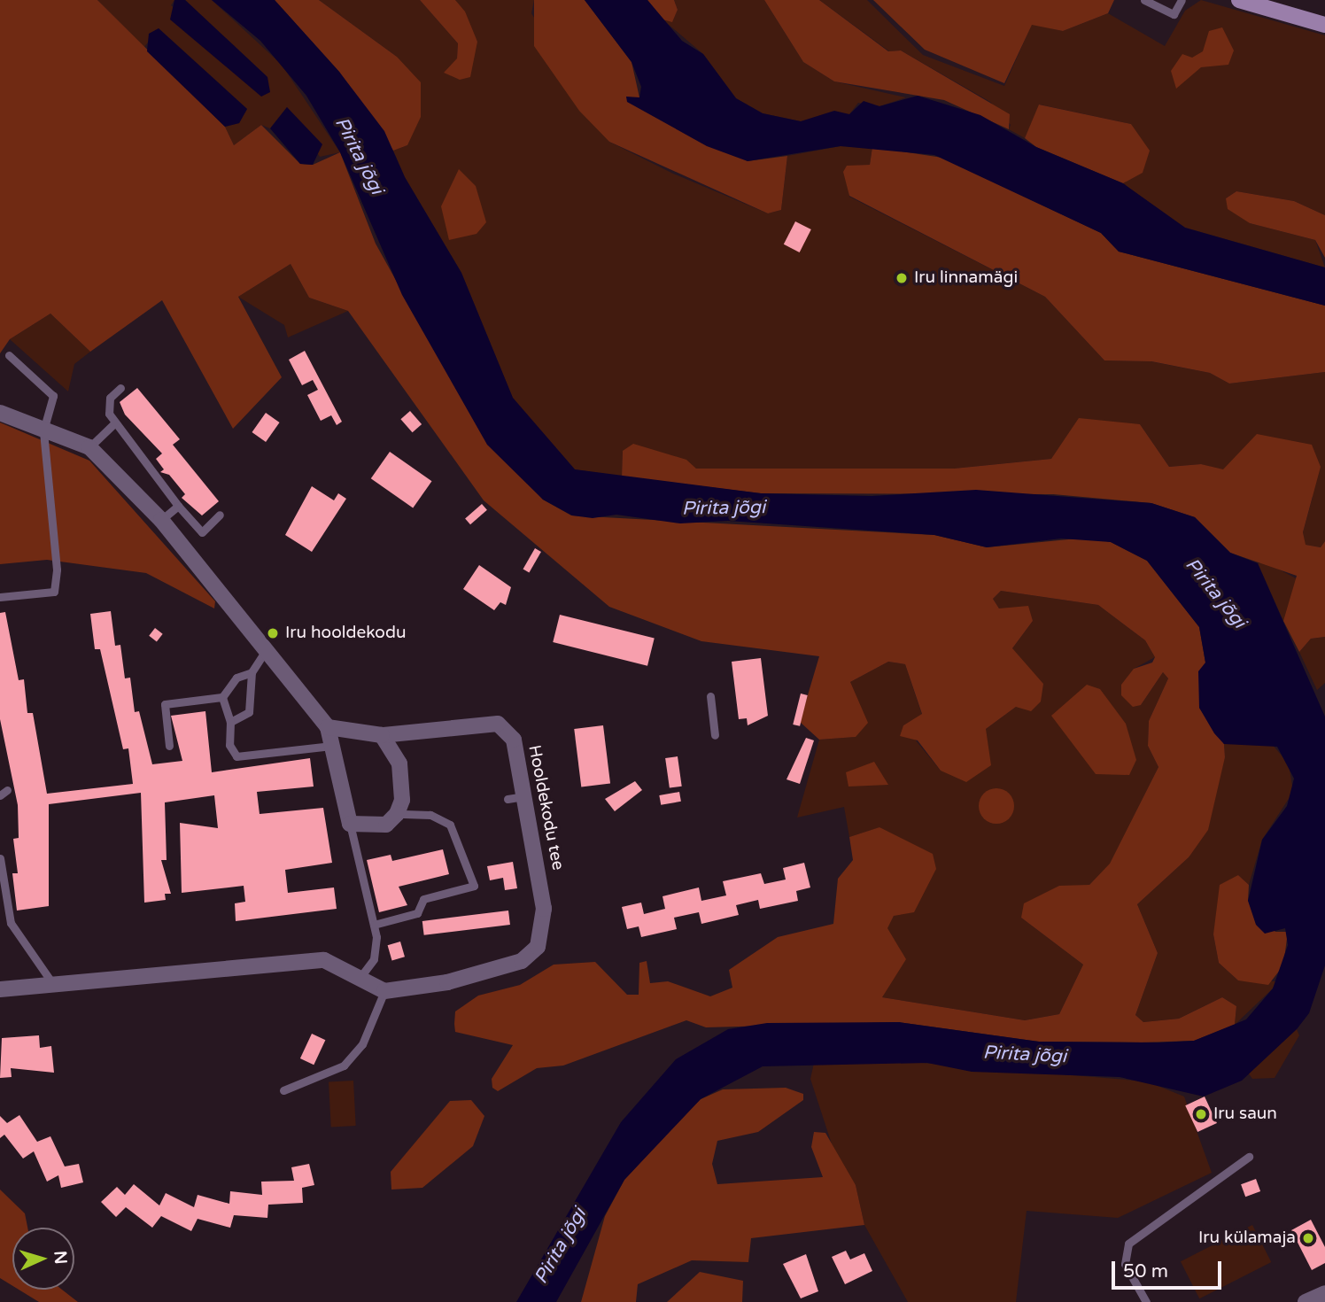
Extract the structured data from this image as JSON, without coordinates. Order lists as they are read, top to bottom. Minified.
{"streets":{"street":["Hooldekodu tee"]},"water":["Pirita jõgi"],"places":["Iru linnamägi","Iru hooldekodu","Iru saun","Iru külamaja"],"scale_bar":"50 m","north":"right"}
